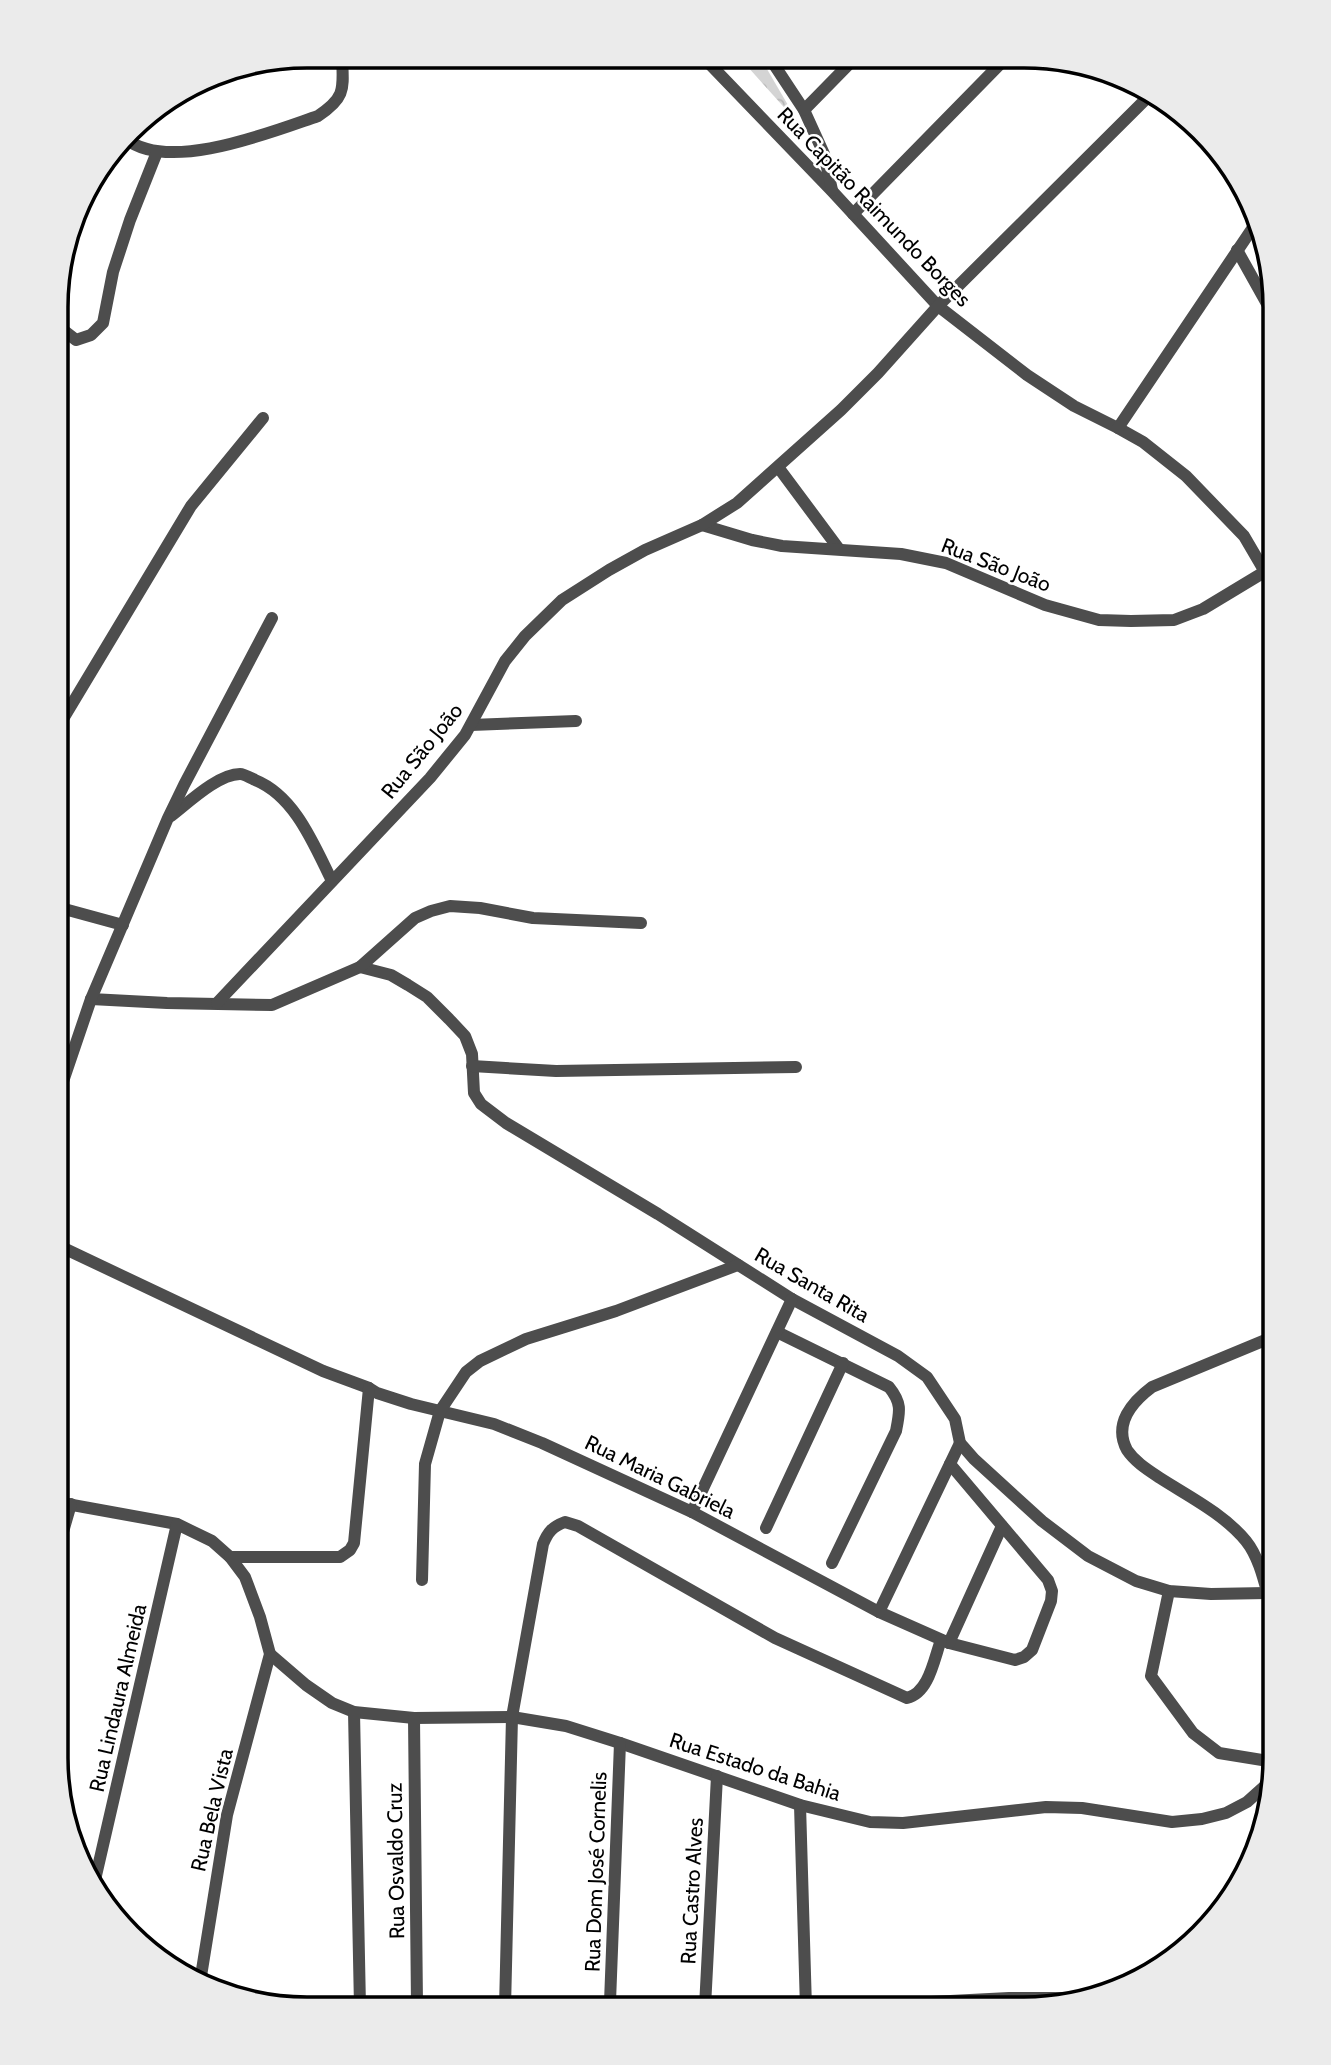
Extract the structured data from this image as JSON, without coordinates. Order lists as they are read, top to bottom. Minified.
{"streets":{"street":["Rua Capitão Raimundo Borges","Rua São João","Rua Santa Rita","Rua Maria Gabriela","Rua Lindaura Almeida","Rua Estado da Bahia","Rua Bela Vista","Rua Osvaldo Cruz","Rua Dom José Cornelis","Rua Castro Alves"]},"crossings":[["Rua Capitão Raimundo Borges","Rua São João"],["Rua Estado da Bahia","Rua Bela Vista"],["Rua Estado da Bahia","Rua Osvaldo Cruz"],["Rua Estado da Bahia","Rua Dom José Cornelis"],["Rua Estado da Bahia","Rua Castro Alves"]]}
